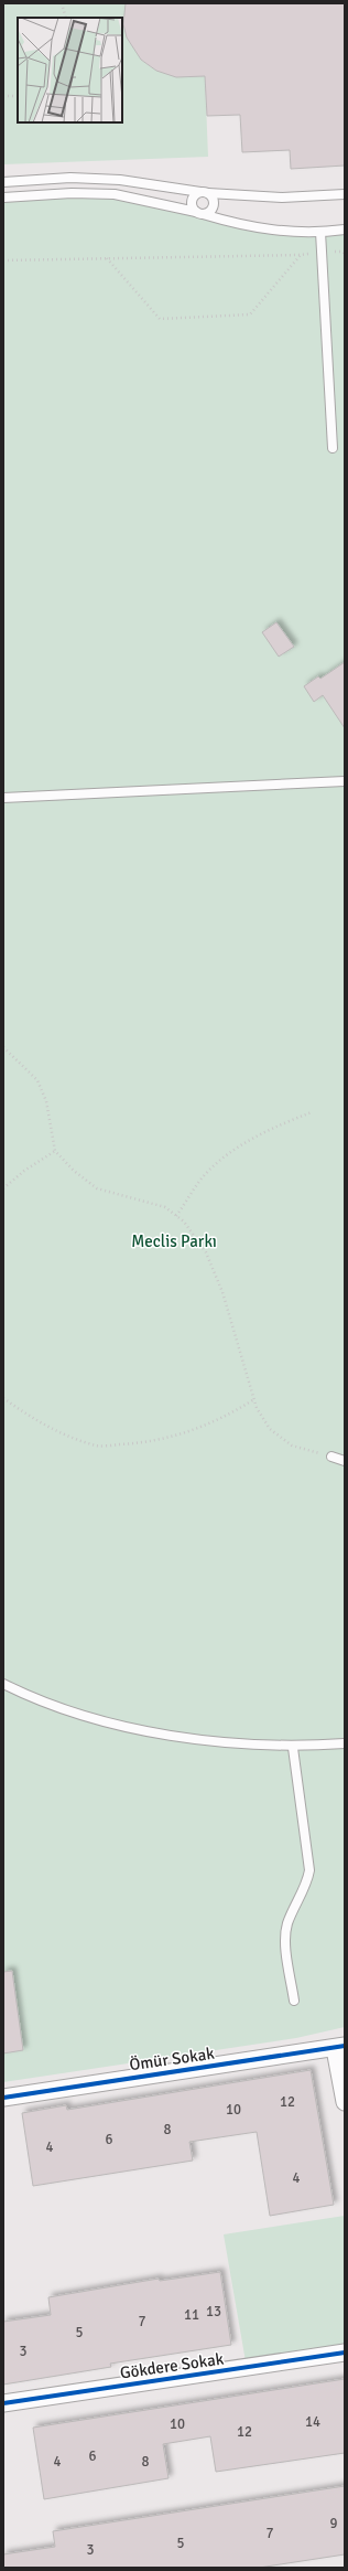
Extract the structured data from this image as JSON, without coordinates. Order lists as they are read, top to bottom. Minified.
{"streets":{"street":["Ömür Sokak","Gökdere Sokak"]},"parks":["Meclis Parkı"],"house_numbers":["12","10","8","6","4","4","13","11","7","5","3","14","10","12","6","4","8","9","7","5","3"]}
